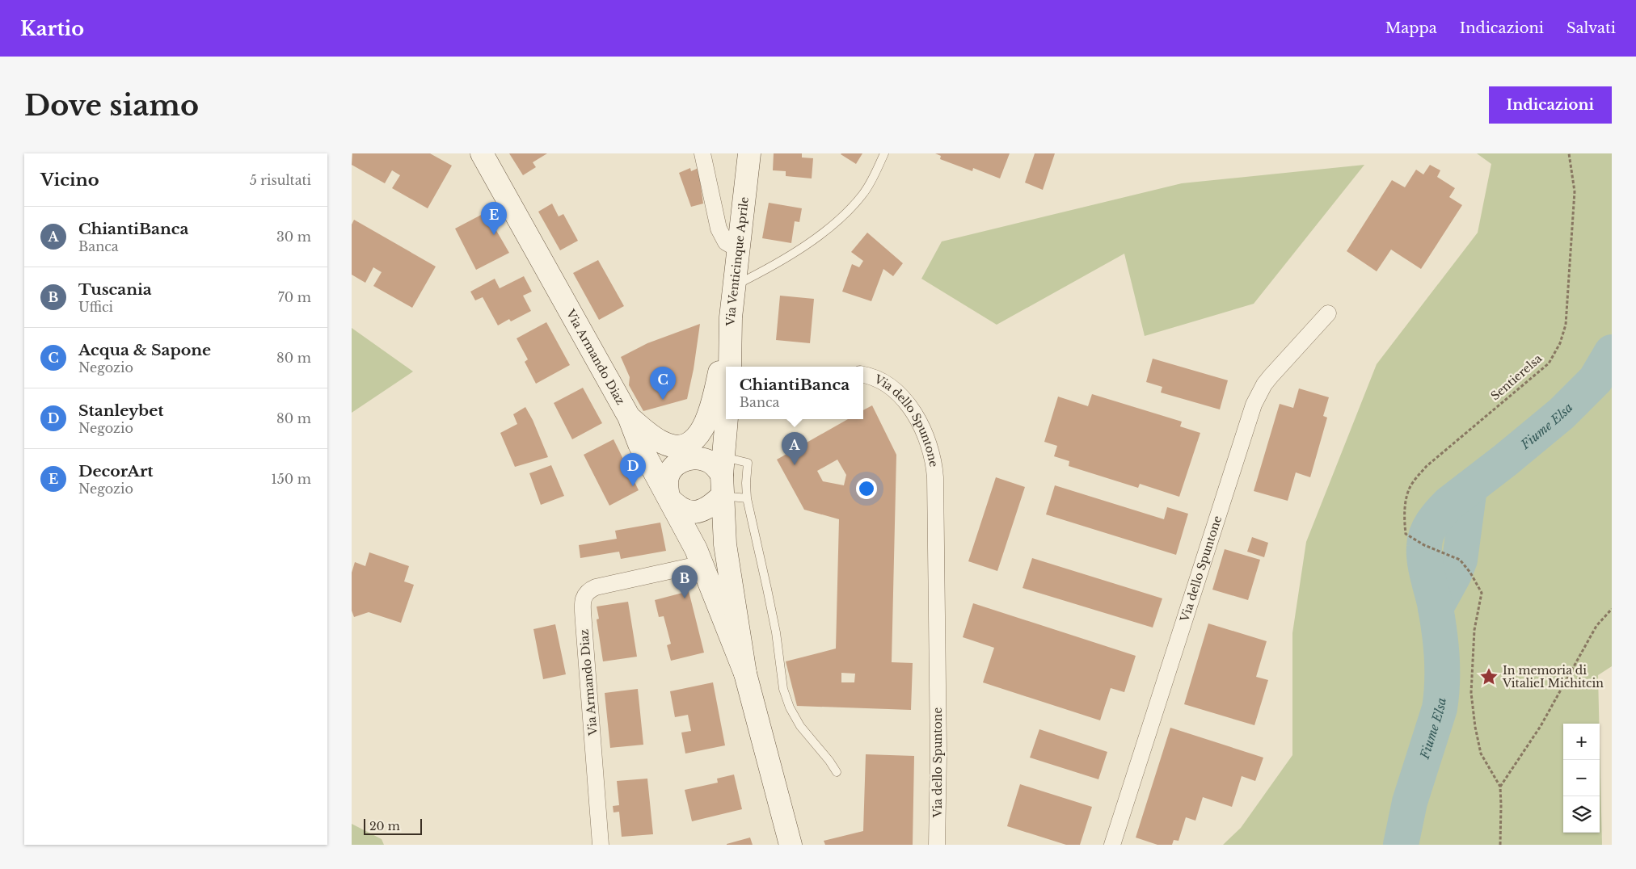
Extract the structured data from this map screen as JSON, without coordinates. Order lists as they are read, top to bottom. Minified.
{"streets":{"main road":["Via Venticinque Aprile","Via Armando Diaz"],"street":["Via dello Spuntone"],"path":["Sentierelsa"]},"water":["Fiume Elsa"],"places":{"place":["In memoria di VitalieI Michitcin"]},"scale_bar":"20 m","page":{"header":"Kartio","nav":["Mappa","Indicazioni","Salvati"],"buttons":"Indicazioni","title":"Dove siamo","heading":["Vicino","5 risultati"],"pins":["E","C","A","D","B"],"list":[{"mark":"A","name":"ChiantiBanca","note":"Banca","value":"30 m"},{"mark":"B","name":"Tuscania","note":"Uffici","value":"70 m"},{"mark":"C","name":"Acqua & Sapone","note":"Negozio","value":"80 m"},{"mark":"D","name":"Stanleybet","note":"Negozio","value":"80 m"},{"mark":"E","name":"DecorArt","note":"Negozio","value":"150 m"}],"popup":["ChiantiBanca","Banca"],"map_buttons":["+","−"],"scale":"20 m"}}
